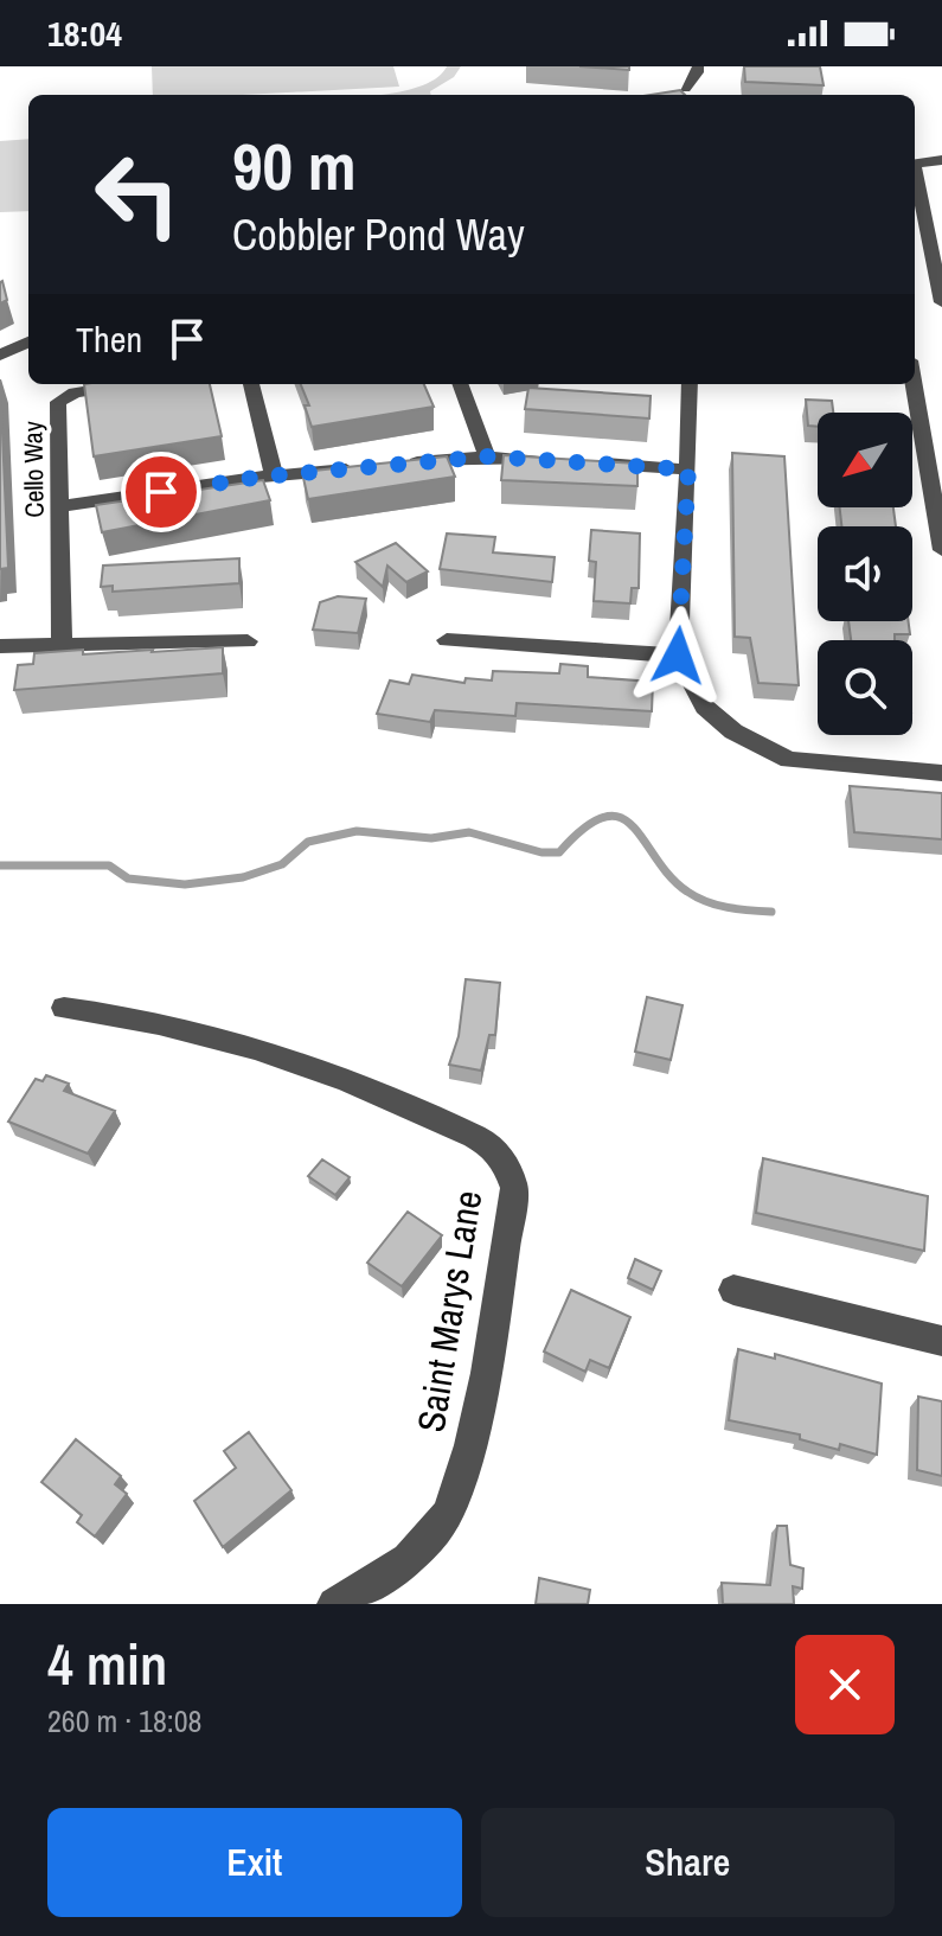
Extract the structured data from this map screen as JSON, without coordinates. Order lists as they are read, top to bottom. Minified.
{"streets":{"street":["Cello Way","Saint Marys Lane"]},"north":"bottom left","page":{"status":"18:04","turn":["90 m","Cobbler Pond Way"],"then":"Then","heading":["4 min","260 m · 18:08"],"buttons":["Exit","Share"]}}
